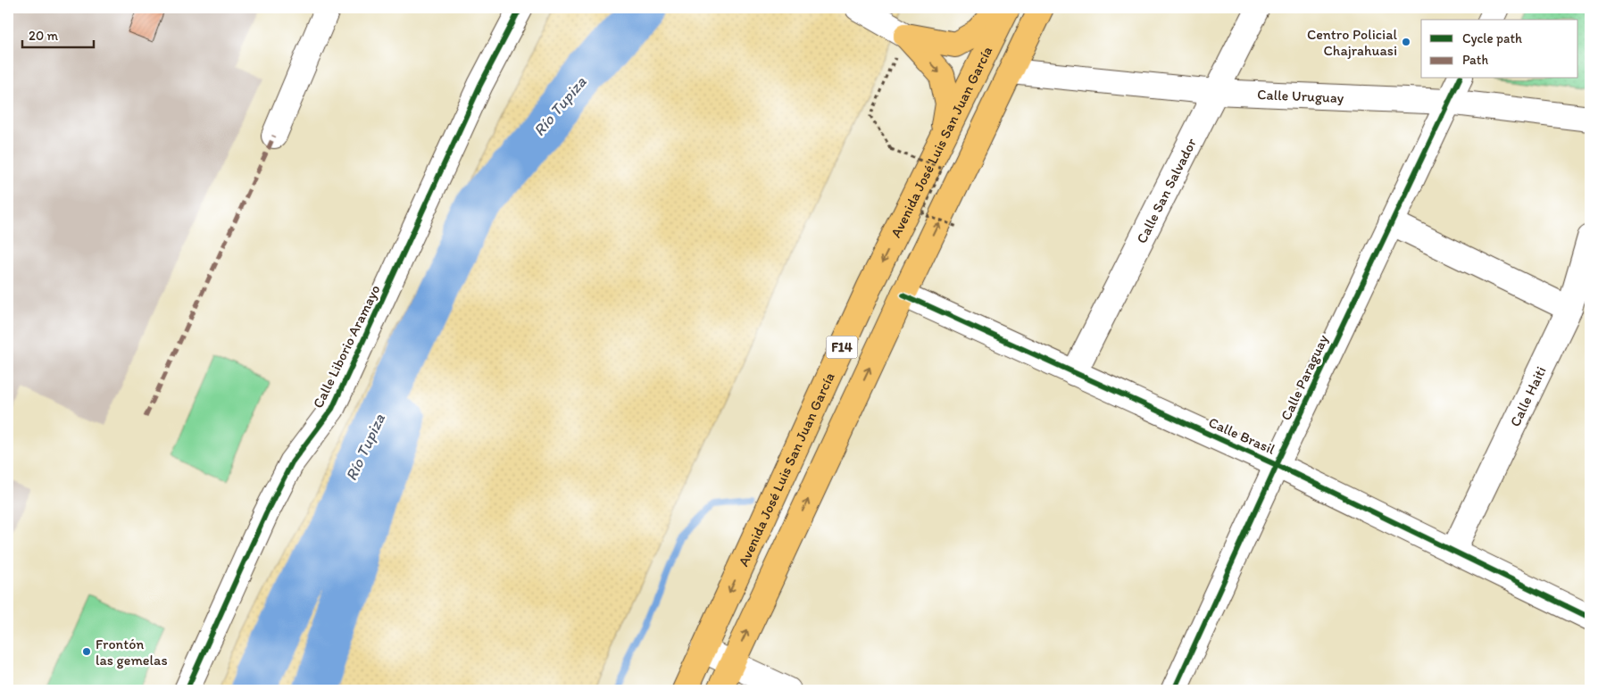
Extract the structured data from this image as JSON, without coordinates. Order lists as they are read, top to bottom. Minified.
{"streets":{"highway":["Avenida José Luis San Juan García","F14"],"street":["Calle Uruguay","Calle San Salvador","Calle Liborio Aramayo","Calle Paraguay","Calle Haiti","Calle Brasil"]},"crossings":[["Calle Uruguay","Calle San Salvador"],["Calle Uruguay","F14"],["Calle Uruguay","Calle Paraguay"],["Calle San Salvador","Calle Brasil"],["F14","Calle Brasil"],["Calle Paraguay","Calle Brasil"],["Calle Haiti","Calle Brasil"]],"water":["Río Tupiza"],"places":["Centro Policial Chajrahuasi","Frontón las gemelas"],"legend":["Cycle path","Path"],"scale_bar":"20 m"}
